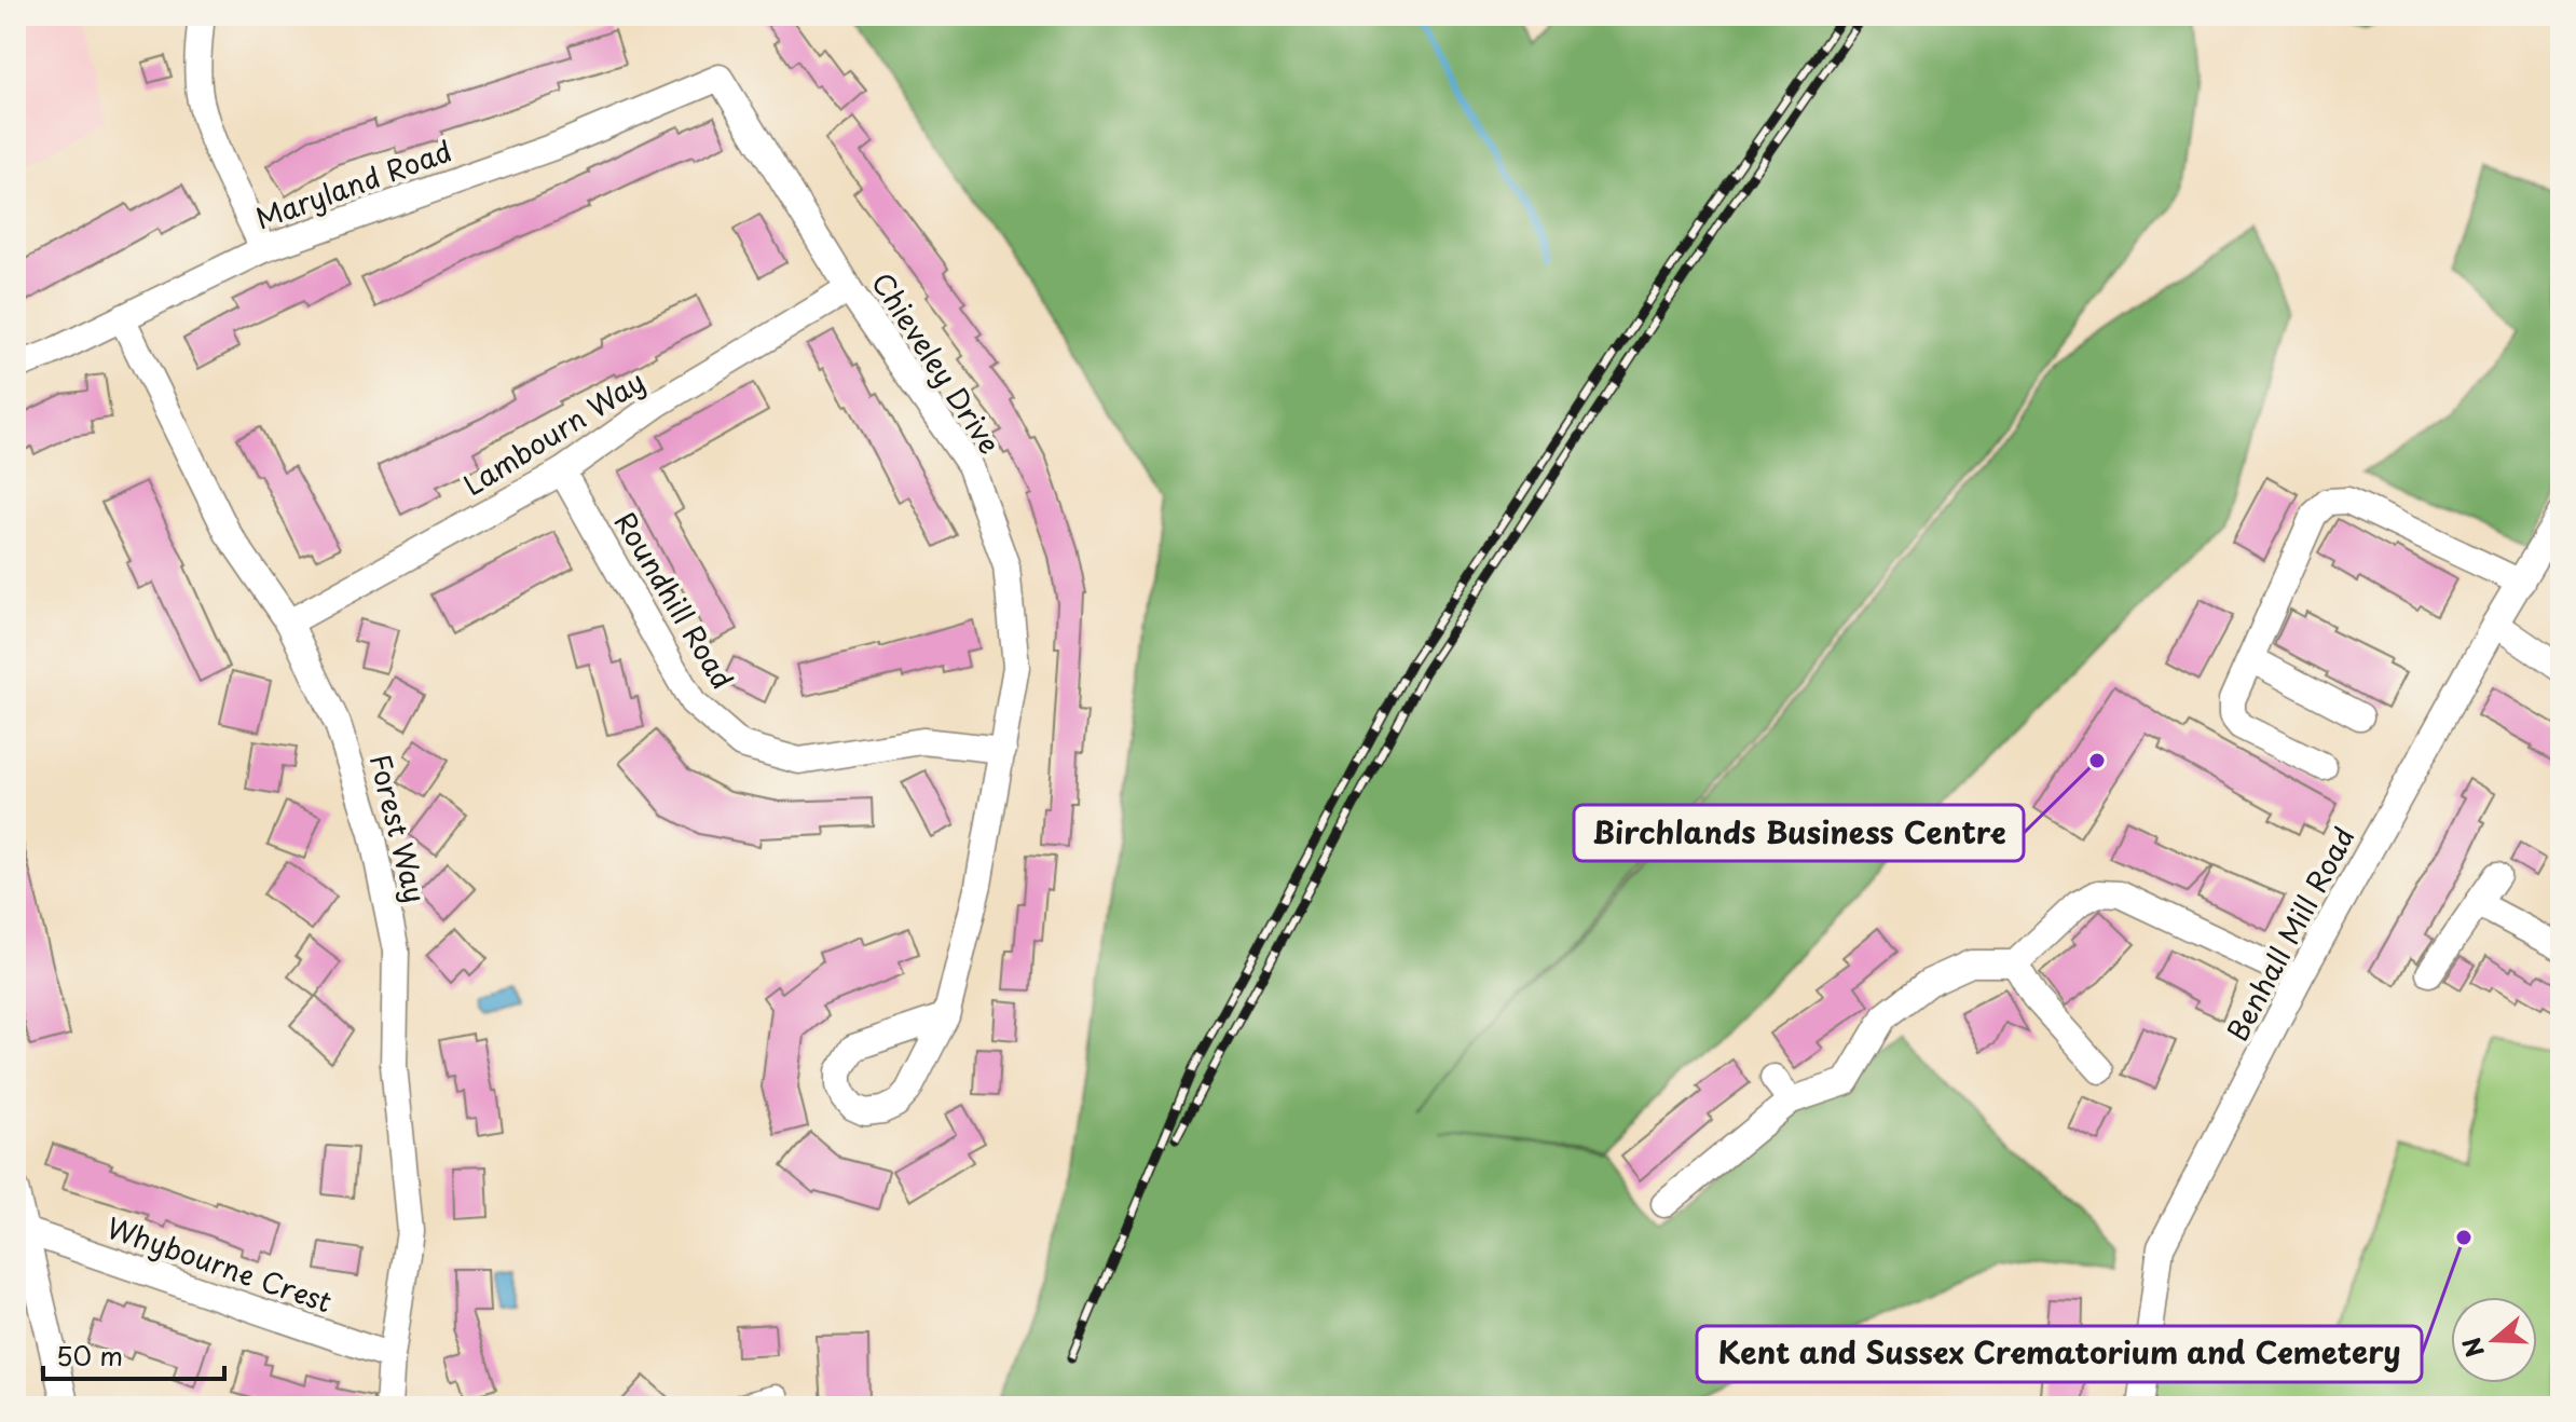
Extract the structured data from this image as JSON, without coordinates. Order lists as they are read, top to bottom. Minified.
{"streets":{"street":["Maryland Road","Chieveley Drive","Lambourn Way","Roundhill Road","Forest Way","Benhall Mill Road","Whybourne Crest"]},"crossings":[["Maryland Road","Chieveley Drive"],["Maryland Road","Forest Way"],["Chieveley Drive","Lambourn Way"],["Chieveley Drive","Roundhill Road"],["Lambourn Way","Roundhill Road"],["Lambourn Way","Forest Way"],["Forest Way","Whybourne Crest"]],"places":["Birchlands Business Centre","Kent and Sussex Crematorium and Cemetery"],"scale_bar":"50 m","north":"left"}
